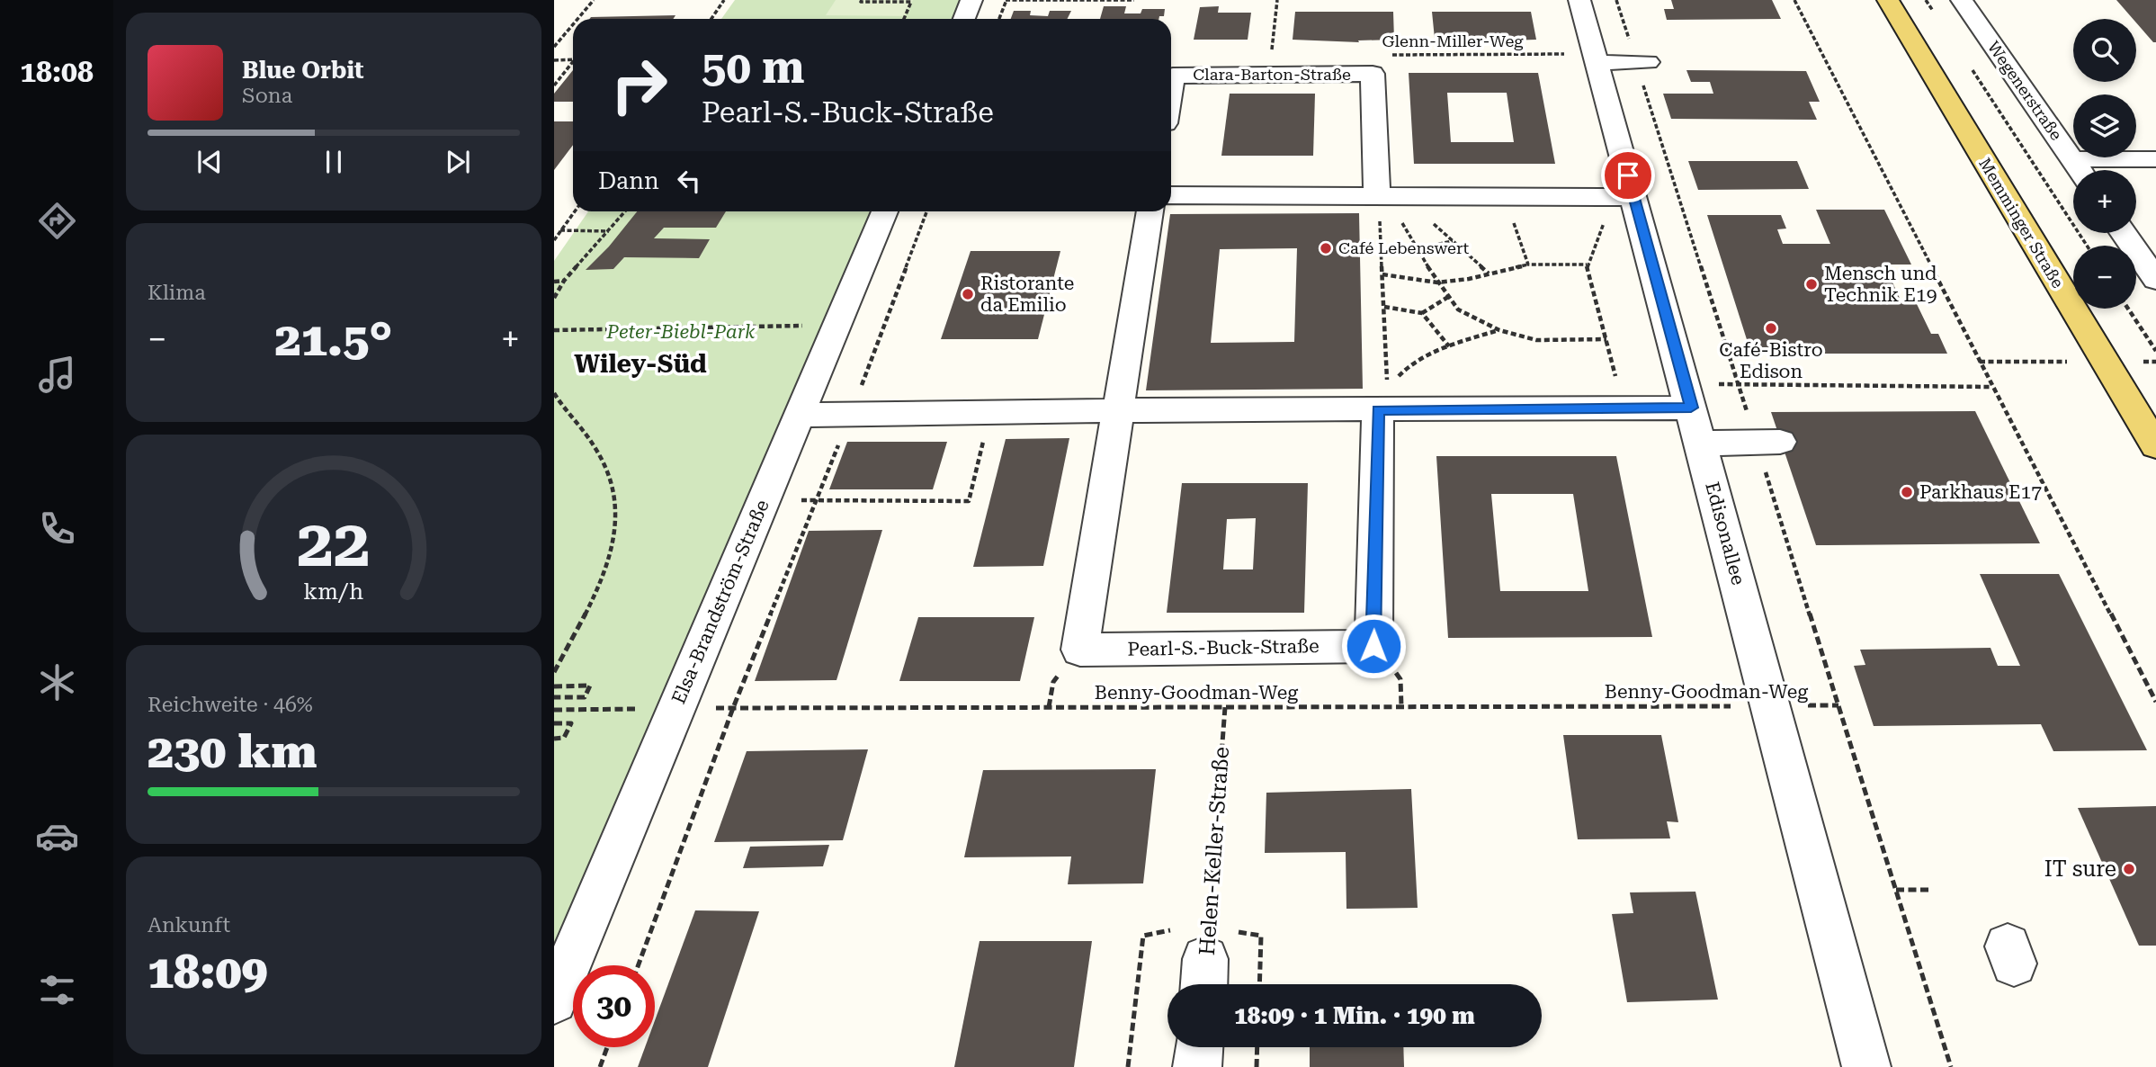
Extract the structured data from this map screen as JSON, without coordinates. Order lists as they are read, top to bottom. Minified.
{"streets":{"main road":["Memminger Straße"],"street":["Clara-Barton-Straße","Wegenerstraße","Edisonallee","Elsa-Brandström-Straße","Pearl-S.-Buck-Straße"],"path":["Glenn-Miller-Weg","Benny-Goodman-Weg","Helen-Keller-Straße"]},"crossings":[["Glenn-Miller-Weg","Edisonallee"],["Edisonallee","Benny-Goodman-Weg"],["Elsa-Brandström-Straße","Benny-Goodman-Weg"],["Benny-Goodman-Weg","Helen-Keller-Straße"]],"districts":["Wiley-Süd"],"parks":["Peter-Biebl-Park"],"places":["Café Lebenswert","Mensch und Technik E19","Ristorante da Emilio","Café-Bistro Edison","Parkhaus E17","IT sure"],"page":{"tabs":"18:08","map_buttons":["+","−"],"turn":["50 m","Pearl-S.-Buck-Straße"],"song":["Blue Orbit","Sona"],"then":"Dann","tile":["Klima",["Reichweite · 46%","230 km"],["Ankunft","18:09"]],"heat":["−","21.5°","+"],"limit":"30","trip":"18:09 · 1 Min. · 190 m","gauge":["22","km/h"]}}
